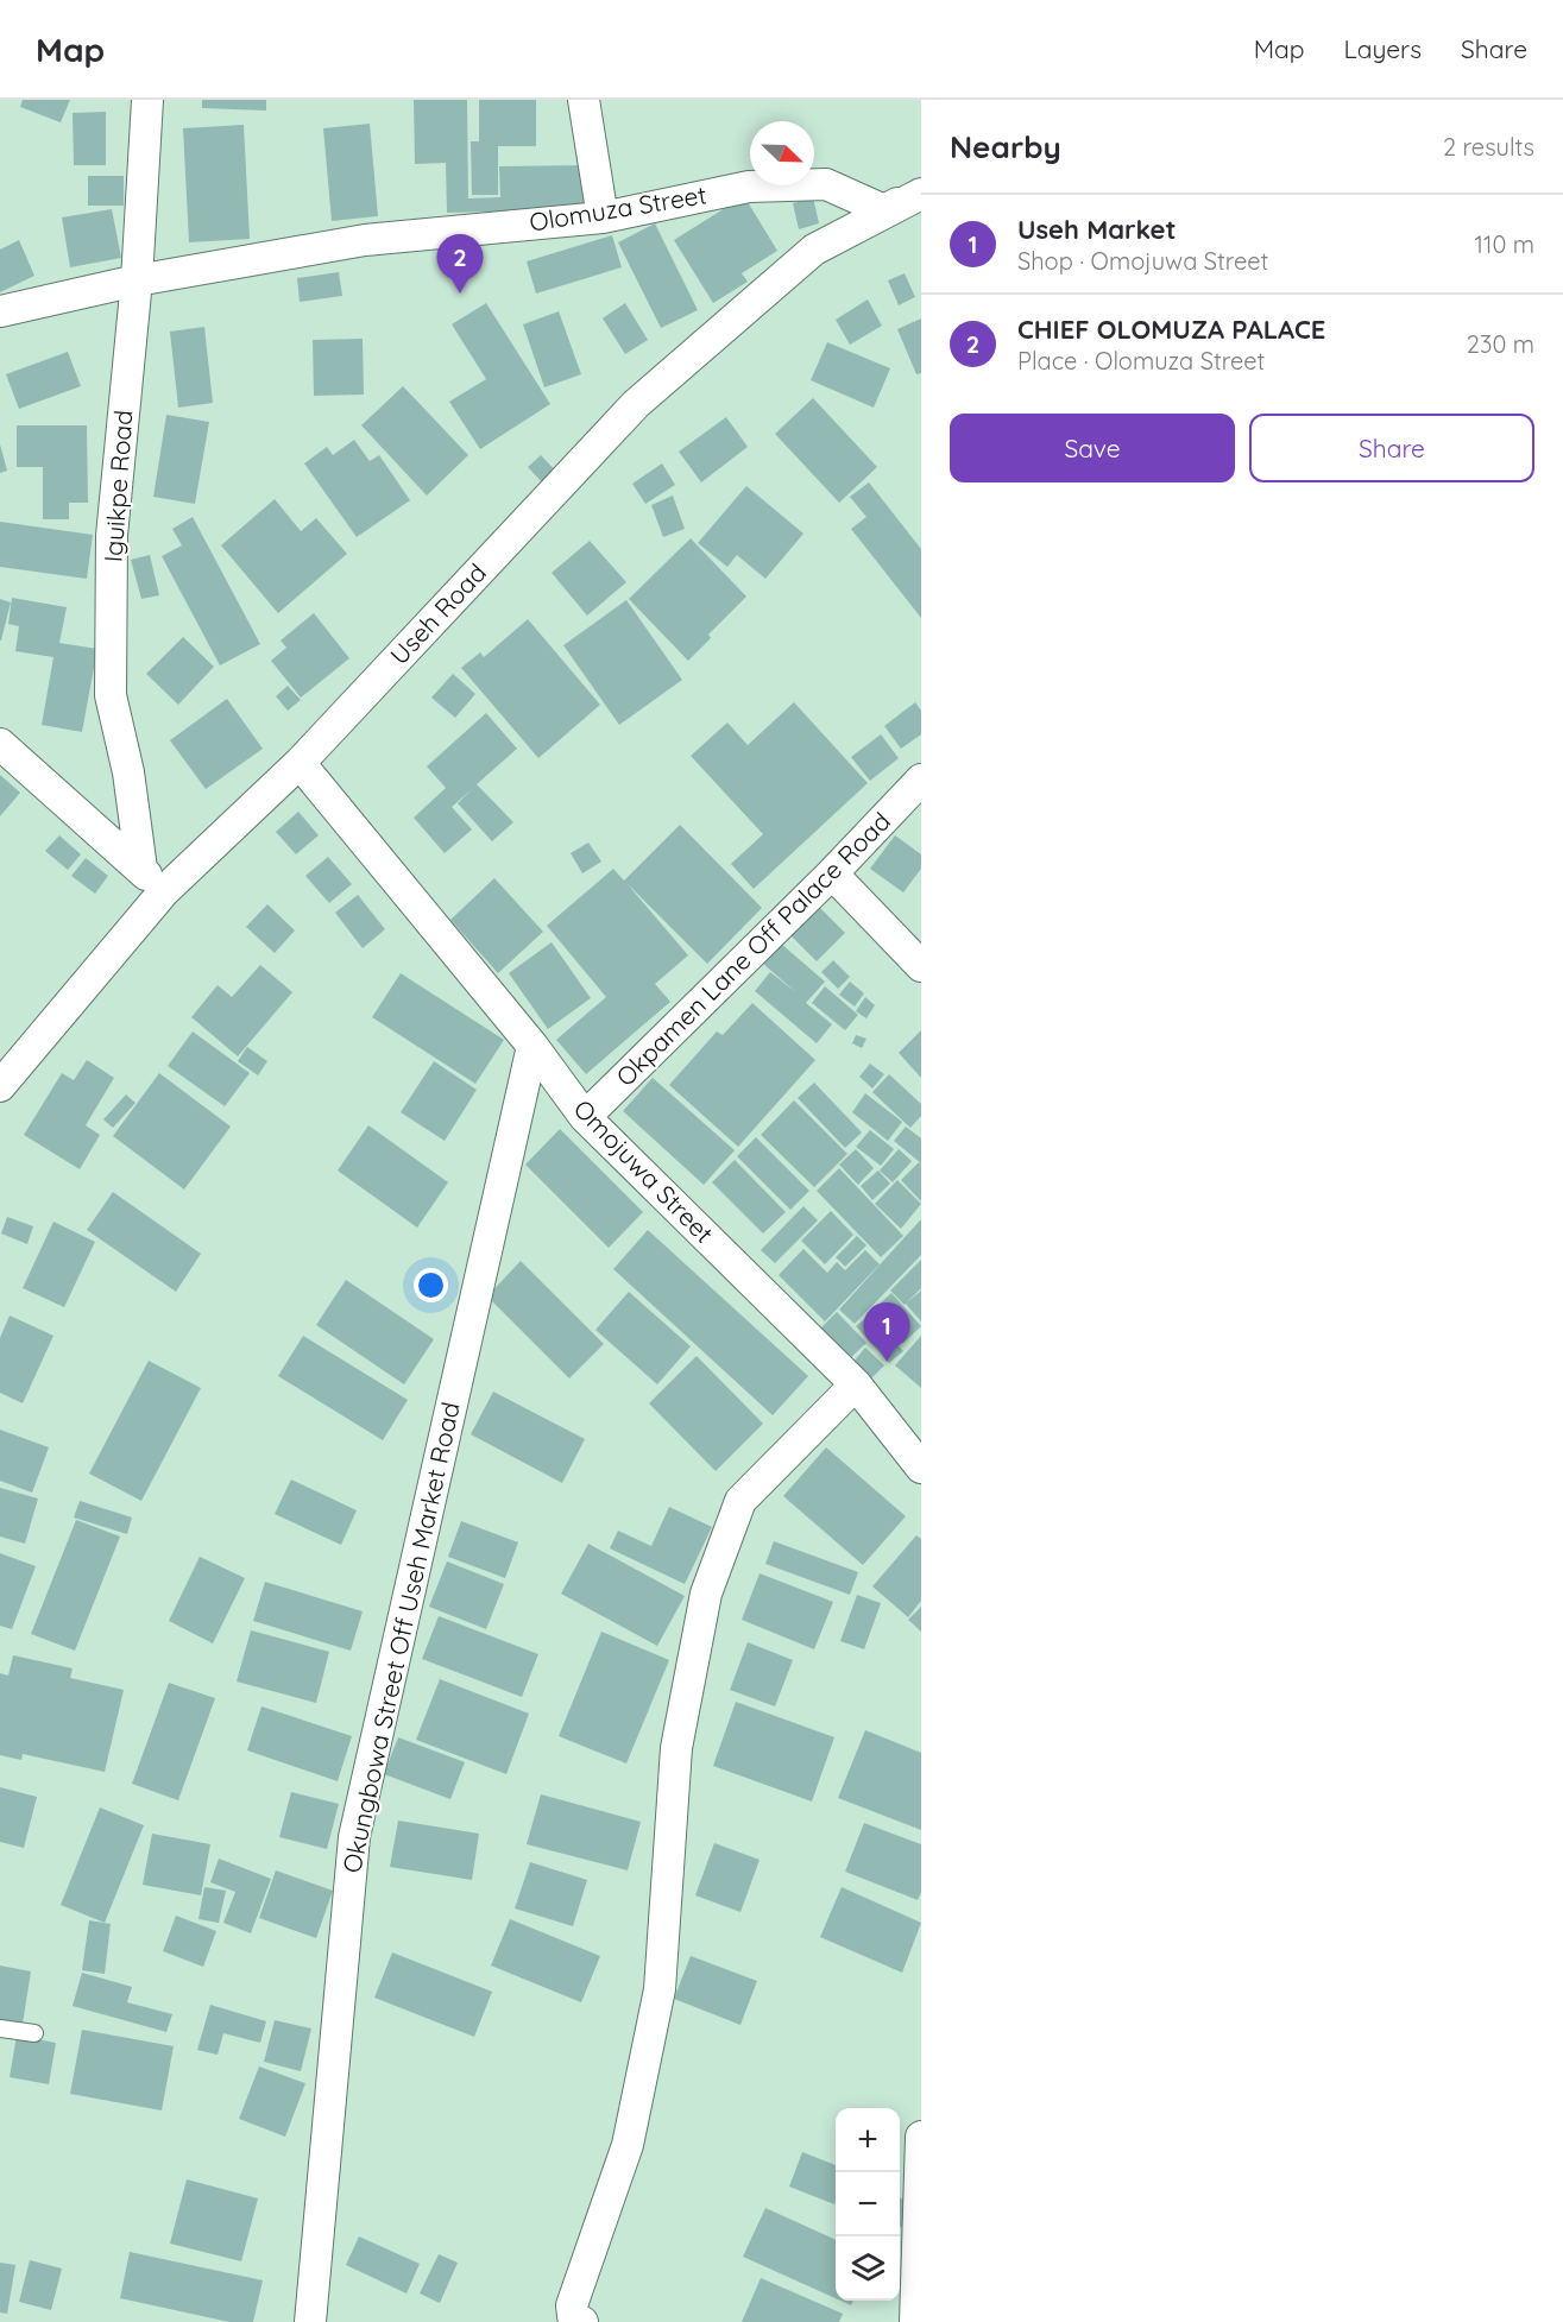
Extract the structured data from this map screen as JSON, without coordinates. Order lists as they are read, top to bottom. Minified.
{"streets":{"street":["Olomuza Street","Iguikpe Road","Useh Road","Okpamen Lane Off Palace Road","Omojuwa Street","Okungbowa Street Off Useh Market Road"]},"crossings":[["Olomuza Street","Iguikpe Road"],["Olomuza Street","Useh Road"],["Useh Road","Omojuwa Street"],["Okpamen Lane Off Palace Road","Omojuwa Street"],["Omojuwa Street","Okungbowa Street Off Useh Market Road"]],"north":"bottom right","page":{"header":"Map","nav":["Map","Layers","Share"],"heading":["Nearby","2 results"],"list":[{"mark":"1","name":"Useh Market","note":"Shop · Omojuwa Street","value":"110 m"},{"mark":"2","name":"CHIEF OLOMUZA PALACE","note":"Place · Olomuza Street","value":"230 m"}],"pins":["2","1"],"buttons":["Save","Share"],"map_buttons":["+","−"]}}
